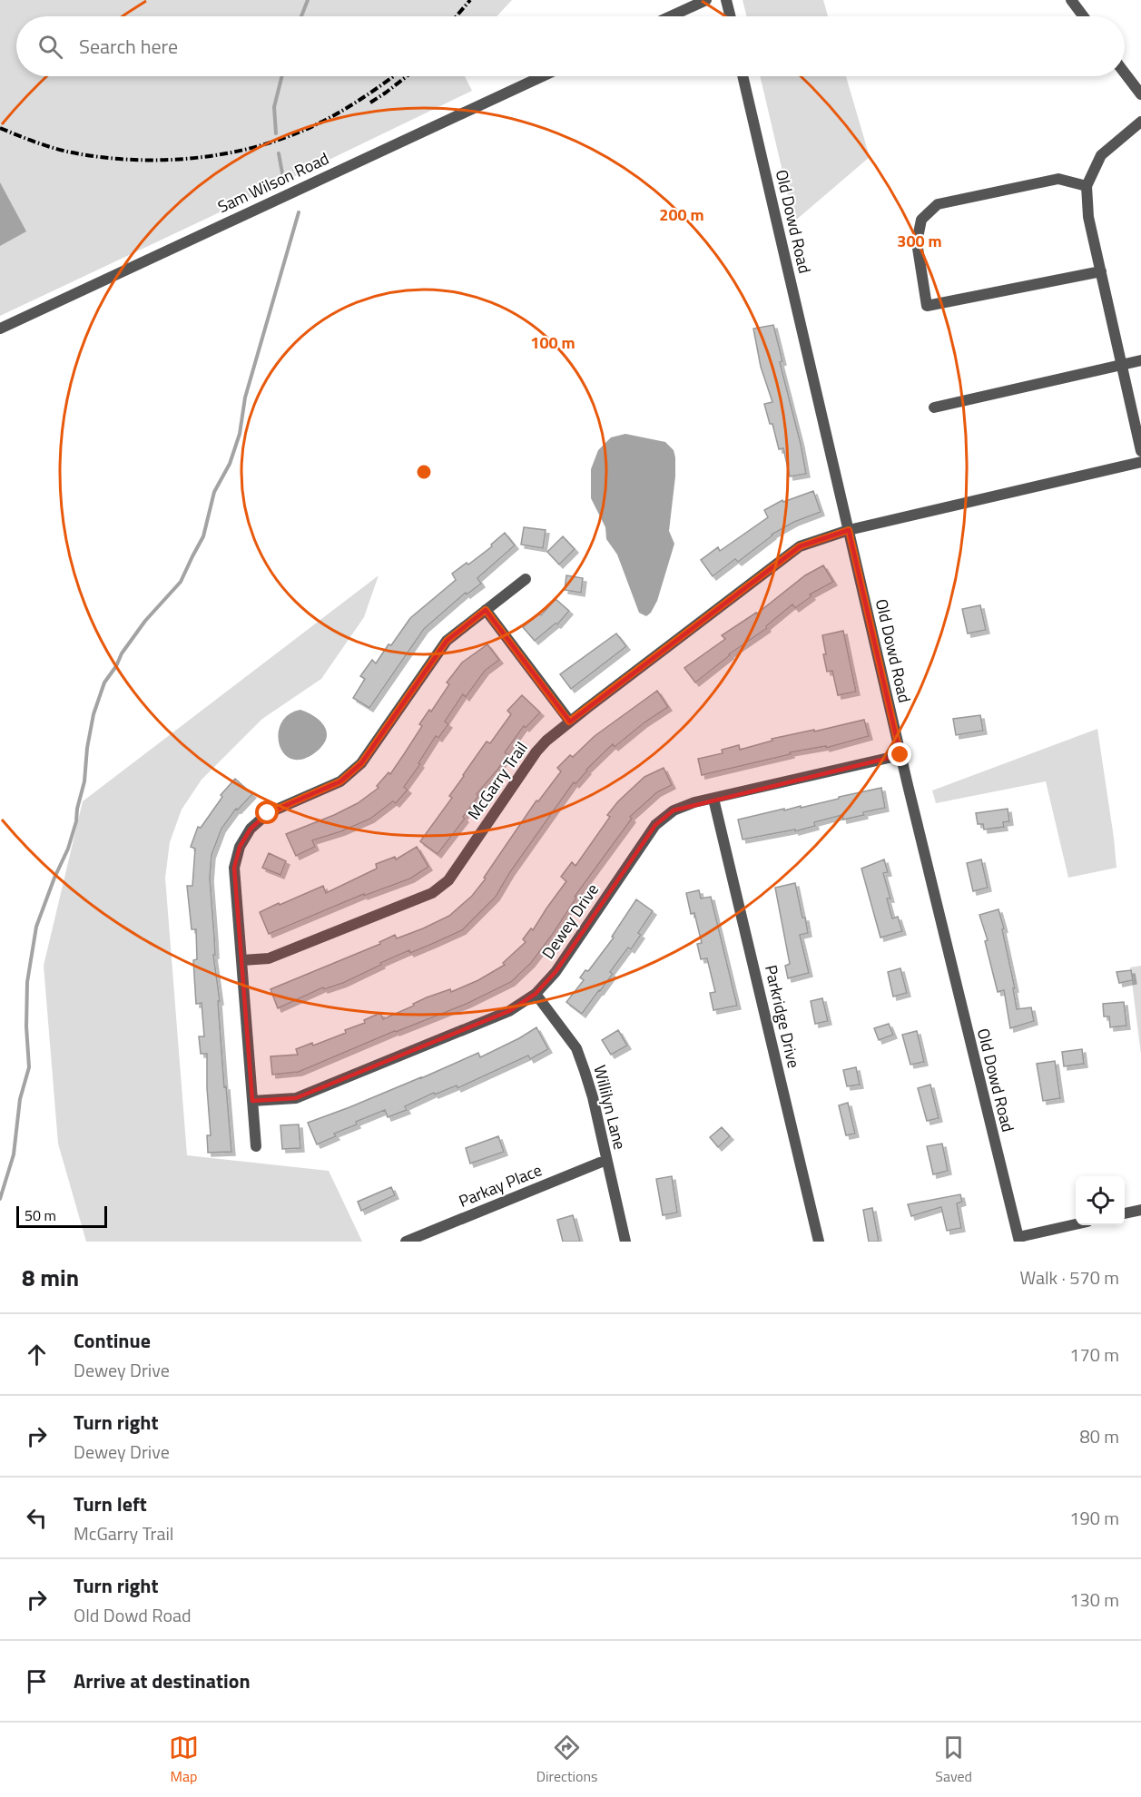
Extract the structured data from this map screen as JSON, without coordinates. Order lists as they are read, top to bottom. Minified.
{"streets":{"street":["Sam Wilson Road","Old Dowd Road","McGarry Trail","Dewey Drive","Parkridge Drive","Willilyn Lane","Parkay Place"]},"crossings":[["Old Dowd Road","McGarry Trail"],["Old Dowd Road","Dewey Drive"],["Dewey Drive","Parkridge Drive"],["Dewey Drive","Willilyn Lane"],["Willilyn Lane","Parkay Place"]],"scale_bar":"50 m","page":{"search":"Search here","scale":"50 m","heading":["8 min","Walk · 570 m"],"list":[["Continue","Dewey Drive","170 m"],["Turn right","Dewey Drive","80 m"],["Turn left","McGarry Trail","190 m"],["Turn right","Old Dowd Road","130 m"],"Arrive at destination"],"nav":["Map","Directions","Saved"]},"rings":["200 m","300 m","100 m"]}
